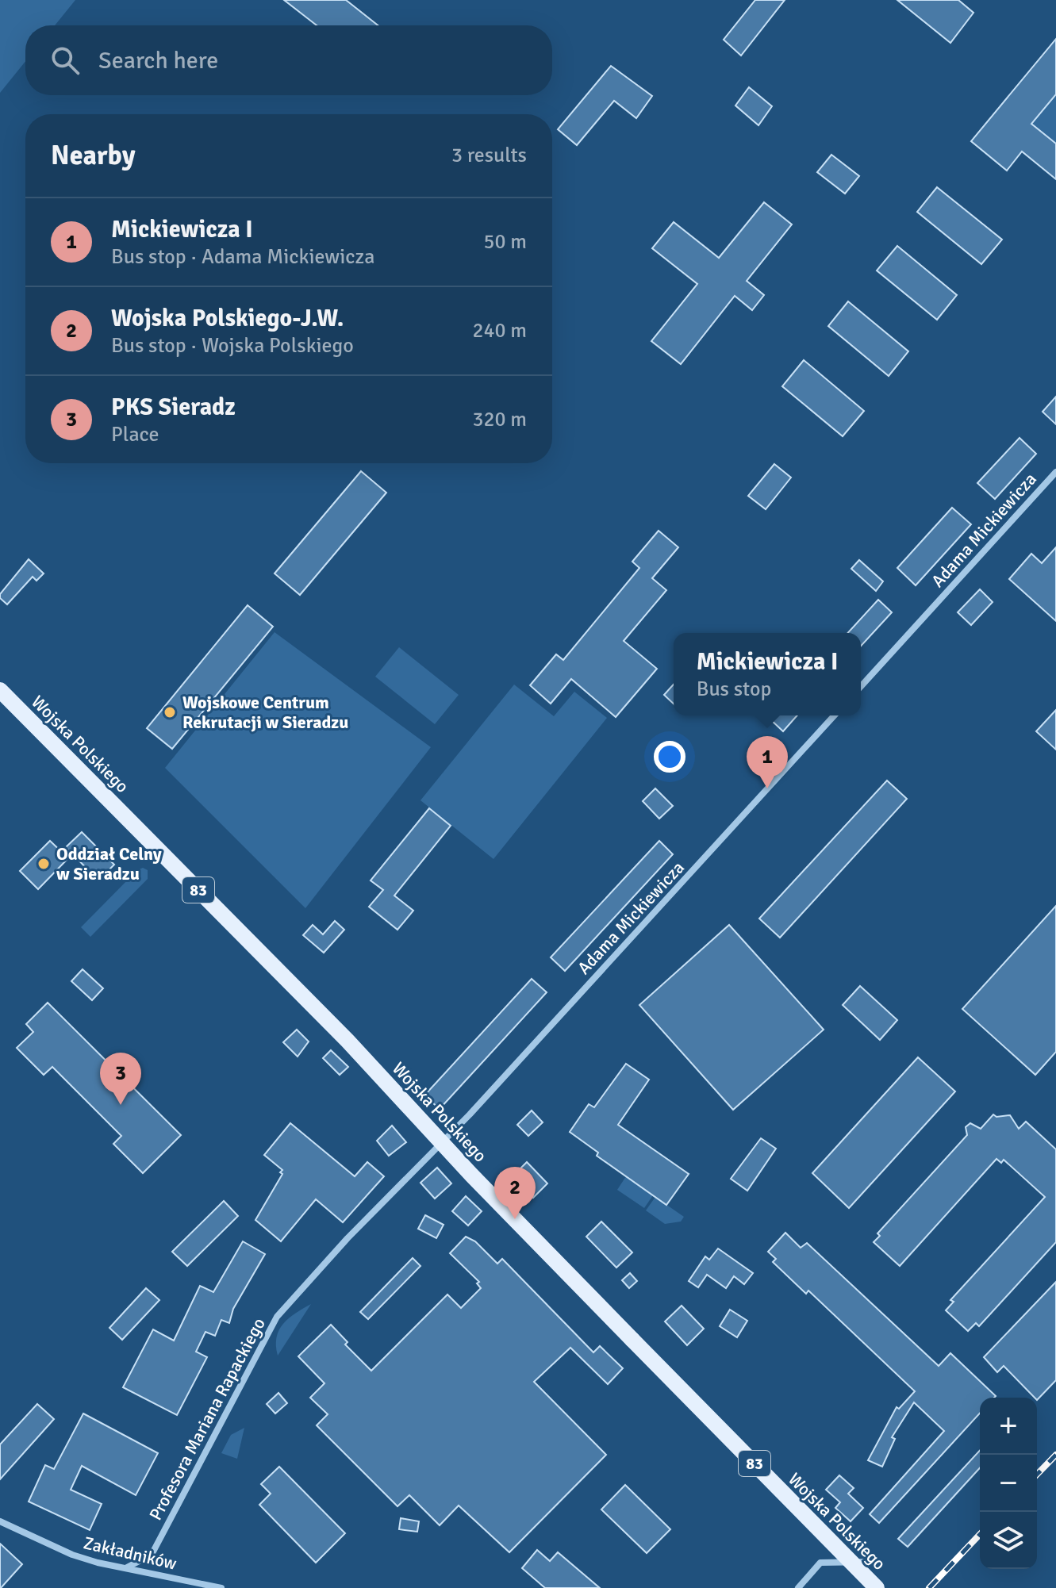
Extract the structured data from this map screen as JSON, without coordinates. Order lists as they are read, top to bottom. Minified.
{"streets":{"main road":["Wojska Polskiego","83"],"street":["Adama Mickiewicza","Profesora Mariana Rapackiego","Zakładników"]},"crossings":[["Adama Mickiewicza","Wojska Polskiego"],["Adama Mickiewicza","Profesora Mariana Rapackiego"],["Wojska Polskiego","Profesora Mariana Rapackiego"],["Profesora Mariana Rapackiego","Zakładników"]],"places":["Wojskowe Centrum Rekrutacji w Sieradzu","Oddział Celny w Sieradzu"],"page":{"search":"Search here","heading":["Nearby","3 results"],"list":[{"mark":"1","name":"Mickiewicza I","note":"Bus stop · Adama Mickiewicza","value":"50 m"},{"mark":"2","name":"Wojska Polskiego-J.W.","note":"Bus stop · Wojska Polskiego","value":"240 m"},{"mark":"3","name":"PKS Sieradz","note":"Place","value":"320 m"}],"popup":["Mickiewicza I","Bus stop"],"pins":["1","3","2"],"map_buttons":["+","−"]}}
